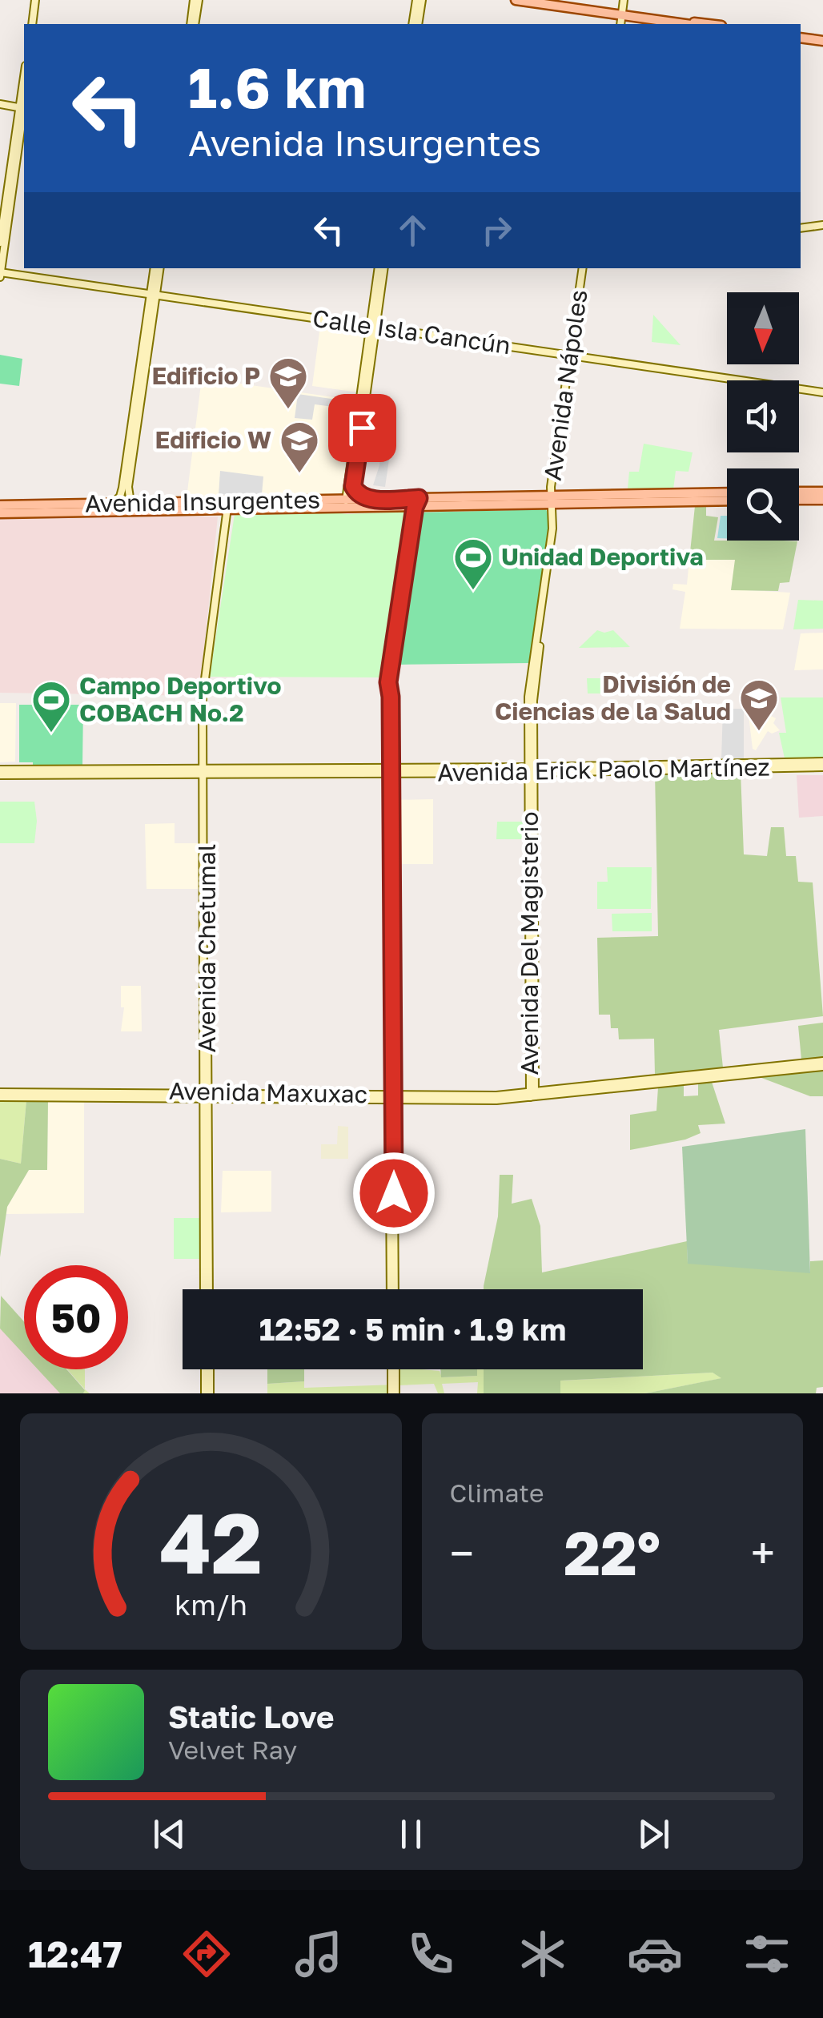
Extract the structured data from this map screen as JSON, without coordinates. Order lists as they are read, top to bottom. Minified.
{"streets":{"main road":["Calle Isla Cancún","Avenida Nápoles","Avenida Insurgentes","Avenida Erick Paolo Martínez","Avenida Del Magisterio","Avenida Chetumal","Avenida Maxuxac"]},"crossings":[["Calle Isla Cancún","Avenida Nápoles"],["Avenida Nápoles","Avenida Insurgentes"],["Avenida Nápoles","Avenida Del Magisterio"],["Avenida Insurgentes","Avenida Del Magisterio"],["Avenida Insurgentes","Avenida Chetumal"],["Avenida Erick Paolo Martínez","Avenida Del Magisterio"],["Avenida Erick Paolo Martínez","Avenida Chetumal"],["Avenida Del Magisterio","Avenida Maxuxac"],["Avenida Chetumal","Avenida Maxuxac"]],"places":{"school or university":["Edificio P","Edificio W","División de Ciencias de la Salud"],"sports":["Unidad Deportiva","Campo Deportivo COBACH No.2"]},"north":"bottom","page":{"turn":["1.6 km","Avenida Insurgentes"],"limit":"50","trip":"12:52 · 5 min · 1.9 km","tile":"Climate","heat":["−","22°","+"],"song":["Static Love","Velvet Ray"],"tabs":"12:47","gauge":["42","km/h"]}}
